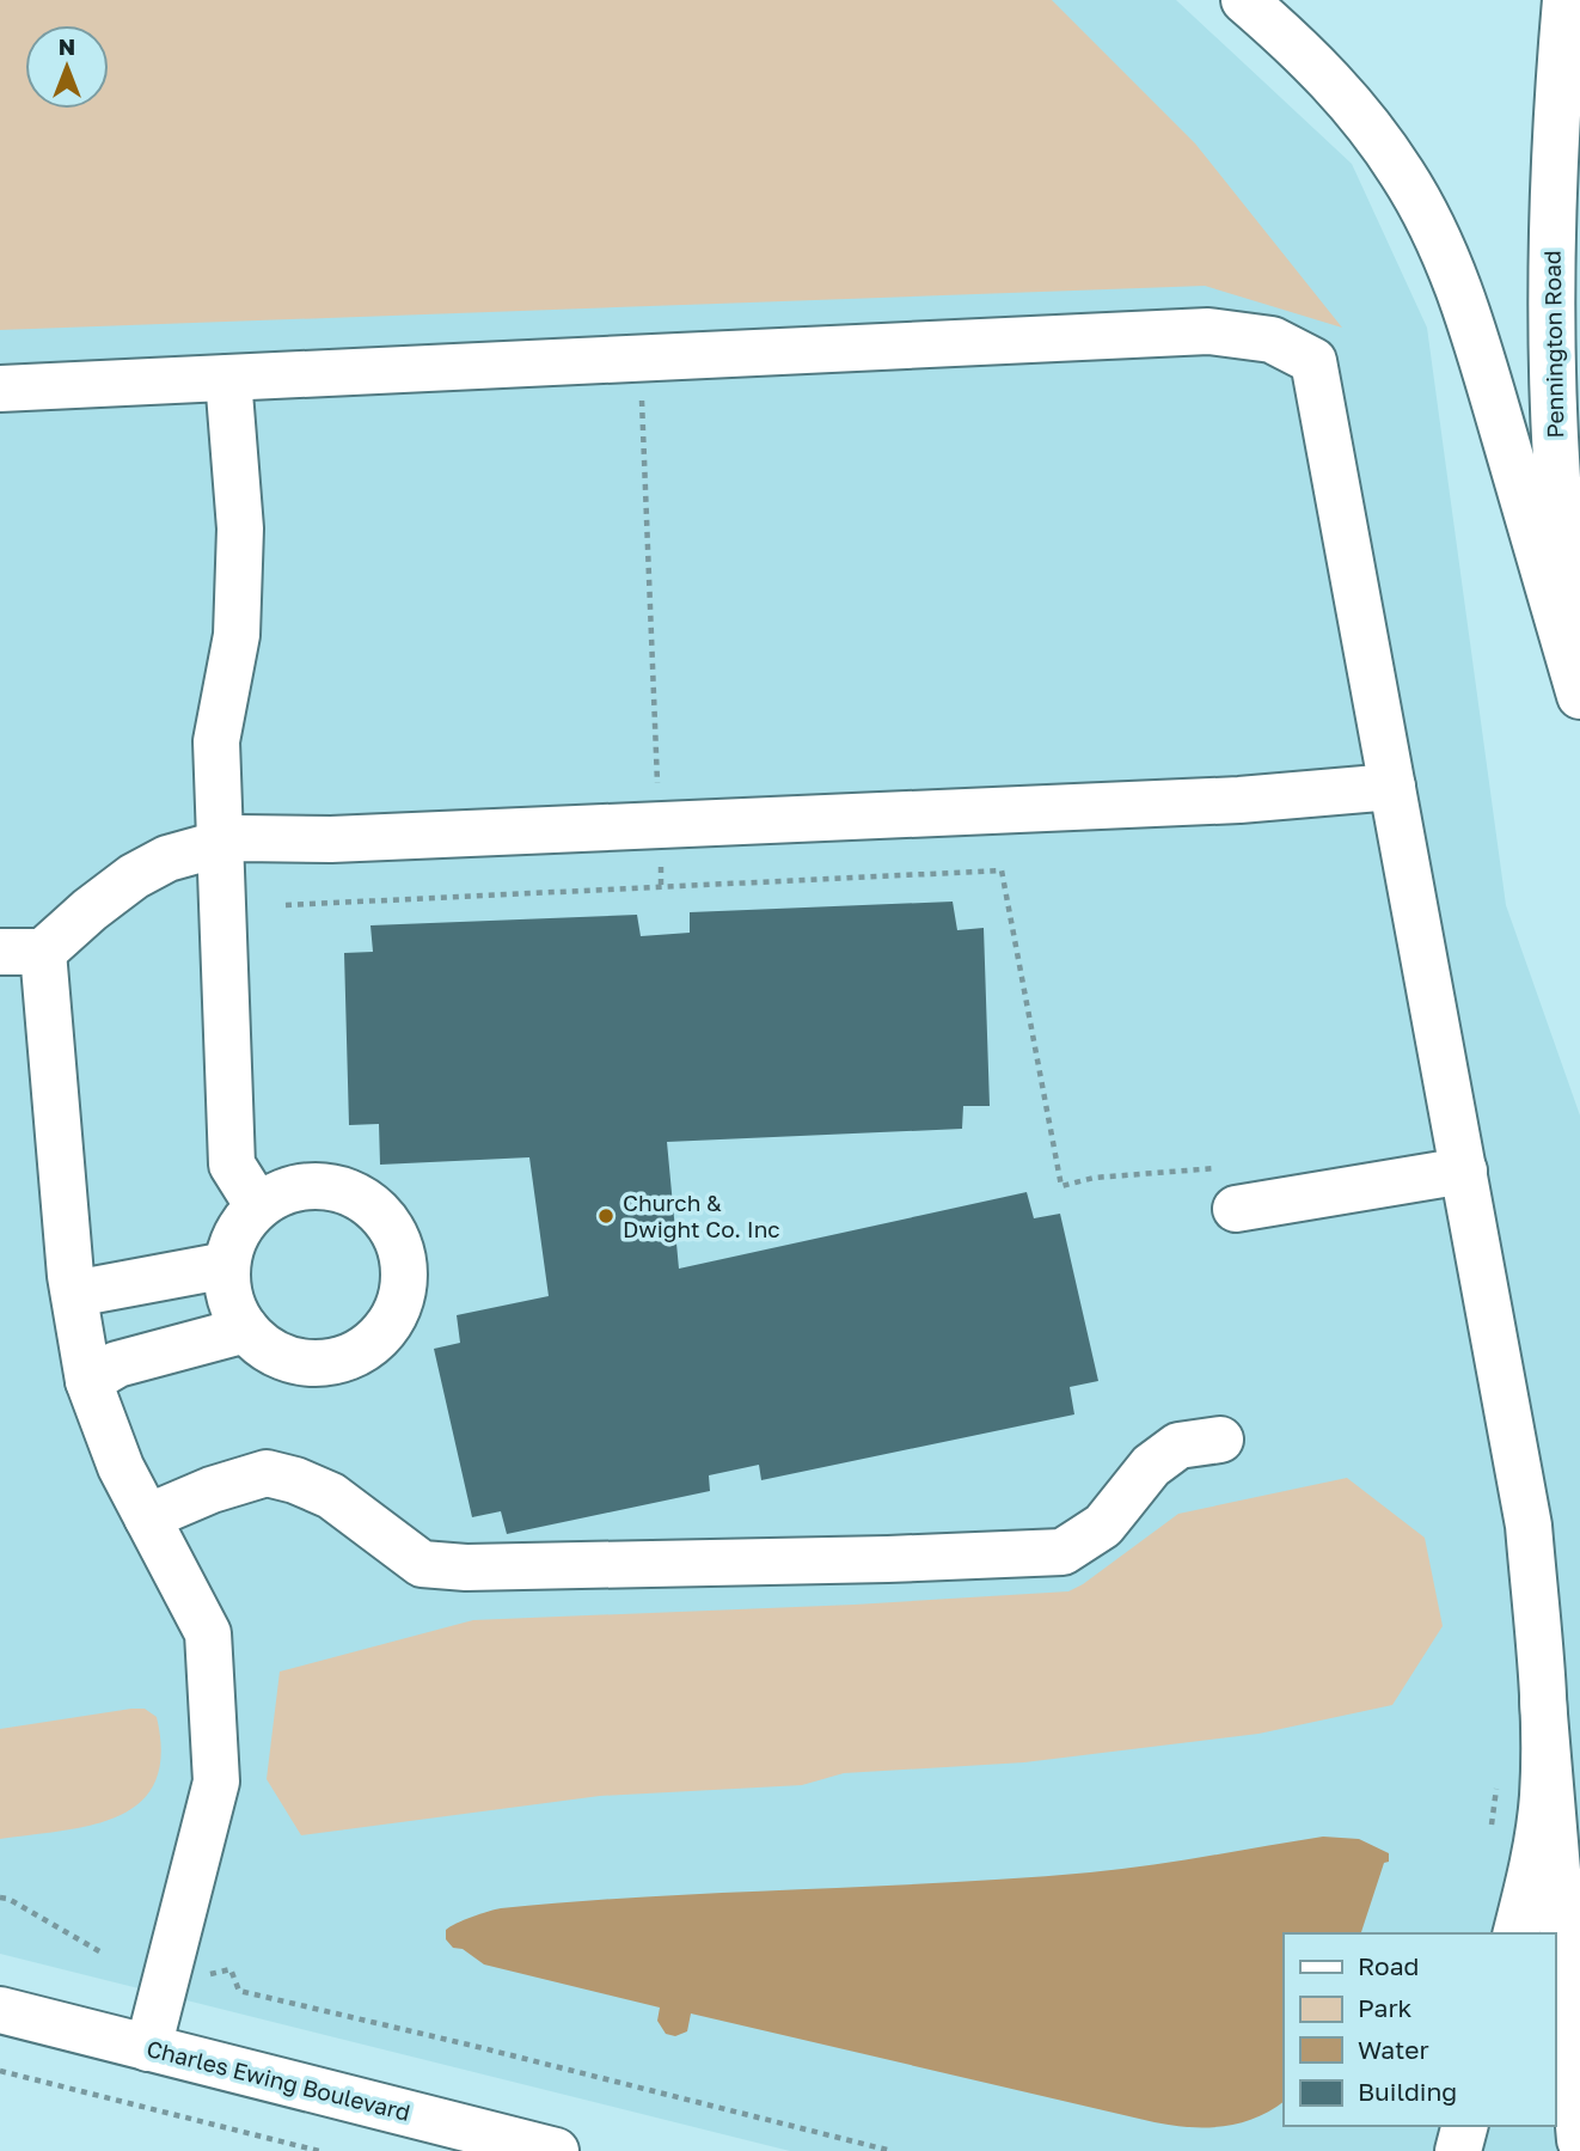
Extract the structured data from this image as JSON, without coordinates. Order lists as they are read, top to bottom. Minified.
{"streets":{"main road":["Pennington Road","Charles Ewing Boulevard"]},"places":["Church & Dwight Co. Inc"],"legend":["Road","Park","Water","Building"],"north":"top"}
